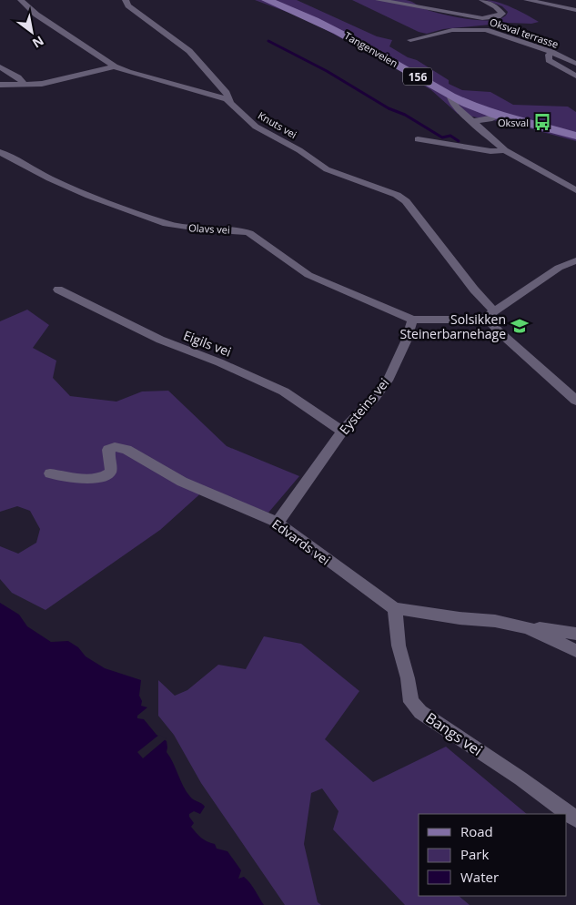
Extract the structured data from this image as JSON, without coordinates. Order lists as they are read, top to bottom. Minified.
{"streets":{"main road":["Tangenveien","156"],"street":["Oksval terrasse","Knuts vei","Olavs vei","Eigils vei","Eysteins vei","Edvards vei","Bangs vei"]},"crossings":[["Olavs vei","Eysteins vei"],["Eigils vei","Eysteins vei"],["Eysteins vei","Edvards vei"],["Edvards vei","Bangs vei"]],"places":{"bus stop":["Oksval"],"school or university":["Solsikken Steinerbarnehage"]},"legend":["Road","Park","Water"],"north":"bottom right"}
